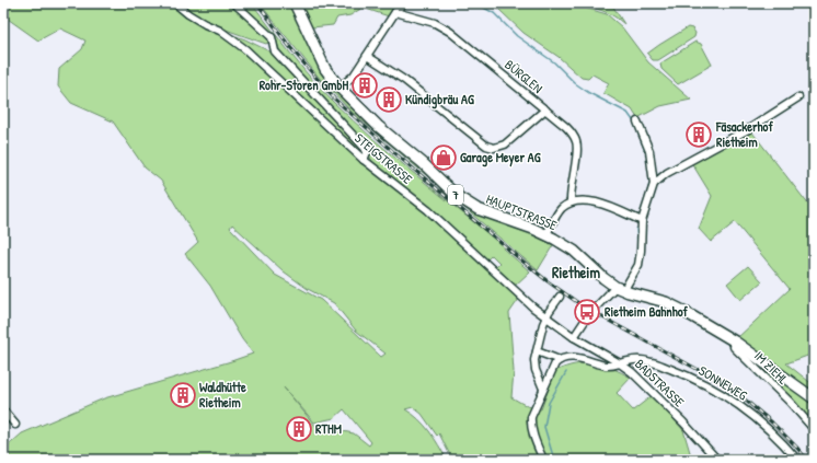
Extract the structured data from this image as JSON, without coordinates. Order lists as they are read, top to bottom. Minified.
{"streets":{"main road":["7","HAUPTSTRASSE"],"street":["BÜRGLEN","STEIGSTRASSE","IM ZIEHL","BADSTRASSE","SONNEWEG"]},"crossings":[["STEIGSTRASSE","BADSTRASSE"],["HAUPTSTRASSE","IM ZIEHL"],["BADSTRASSE","SONNEWEG"]],"districts":["Rietheim"],"places":{"building":["Rohr-Storen GmbH","Kündigbräu AG","Fäsackerhof Rietheim","Waldhütte Rietheim","RTHM"],"shop":["Garage Meyer AG"],"bus stop":["Rietheim Bahnhof"]}}
